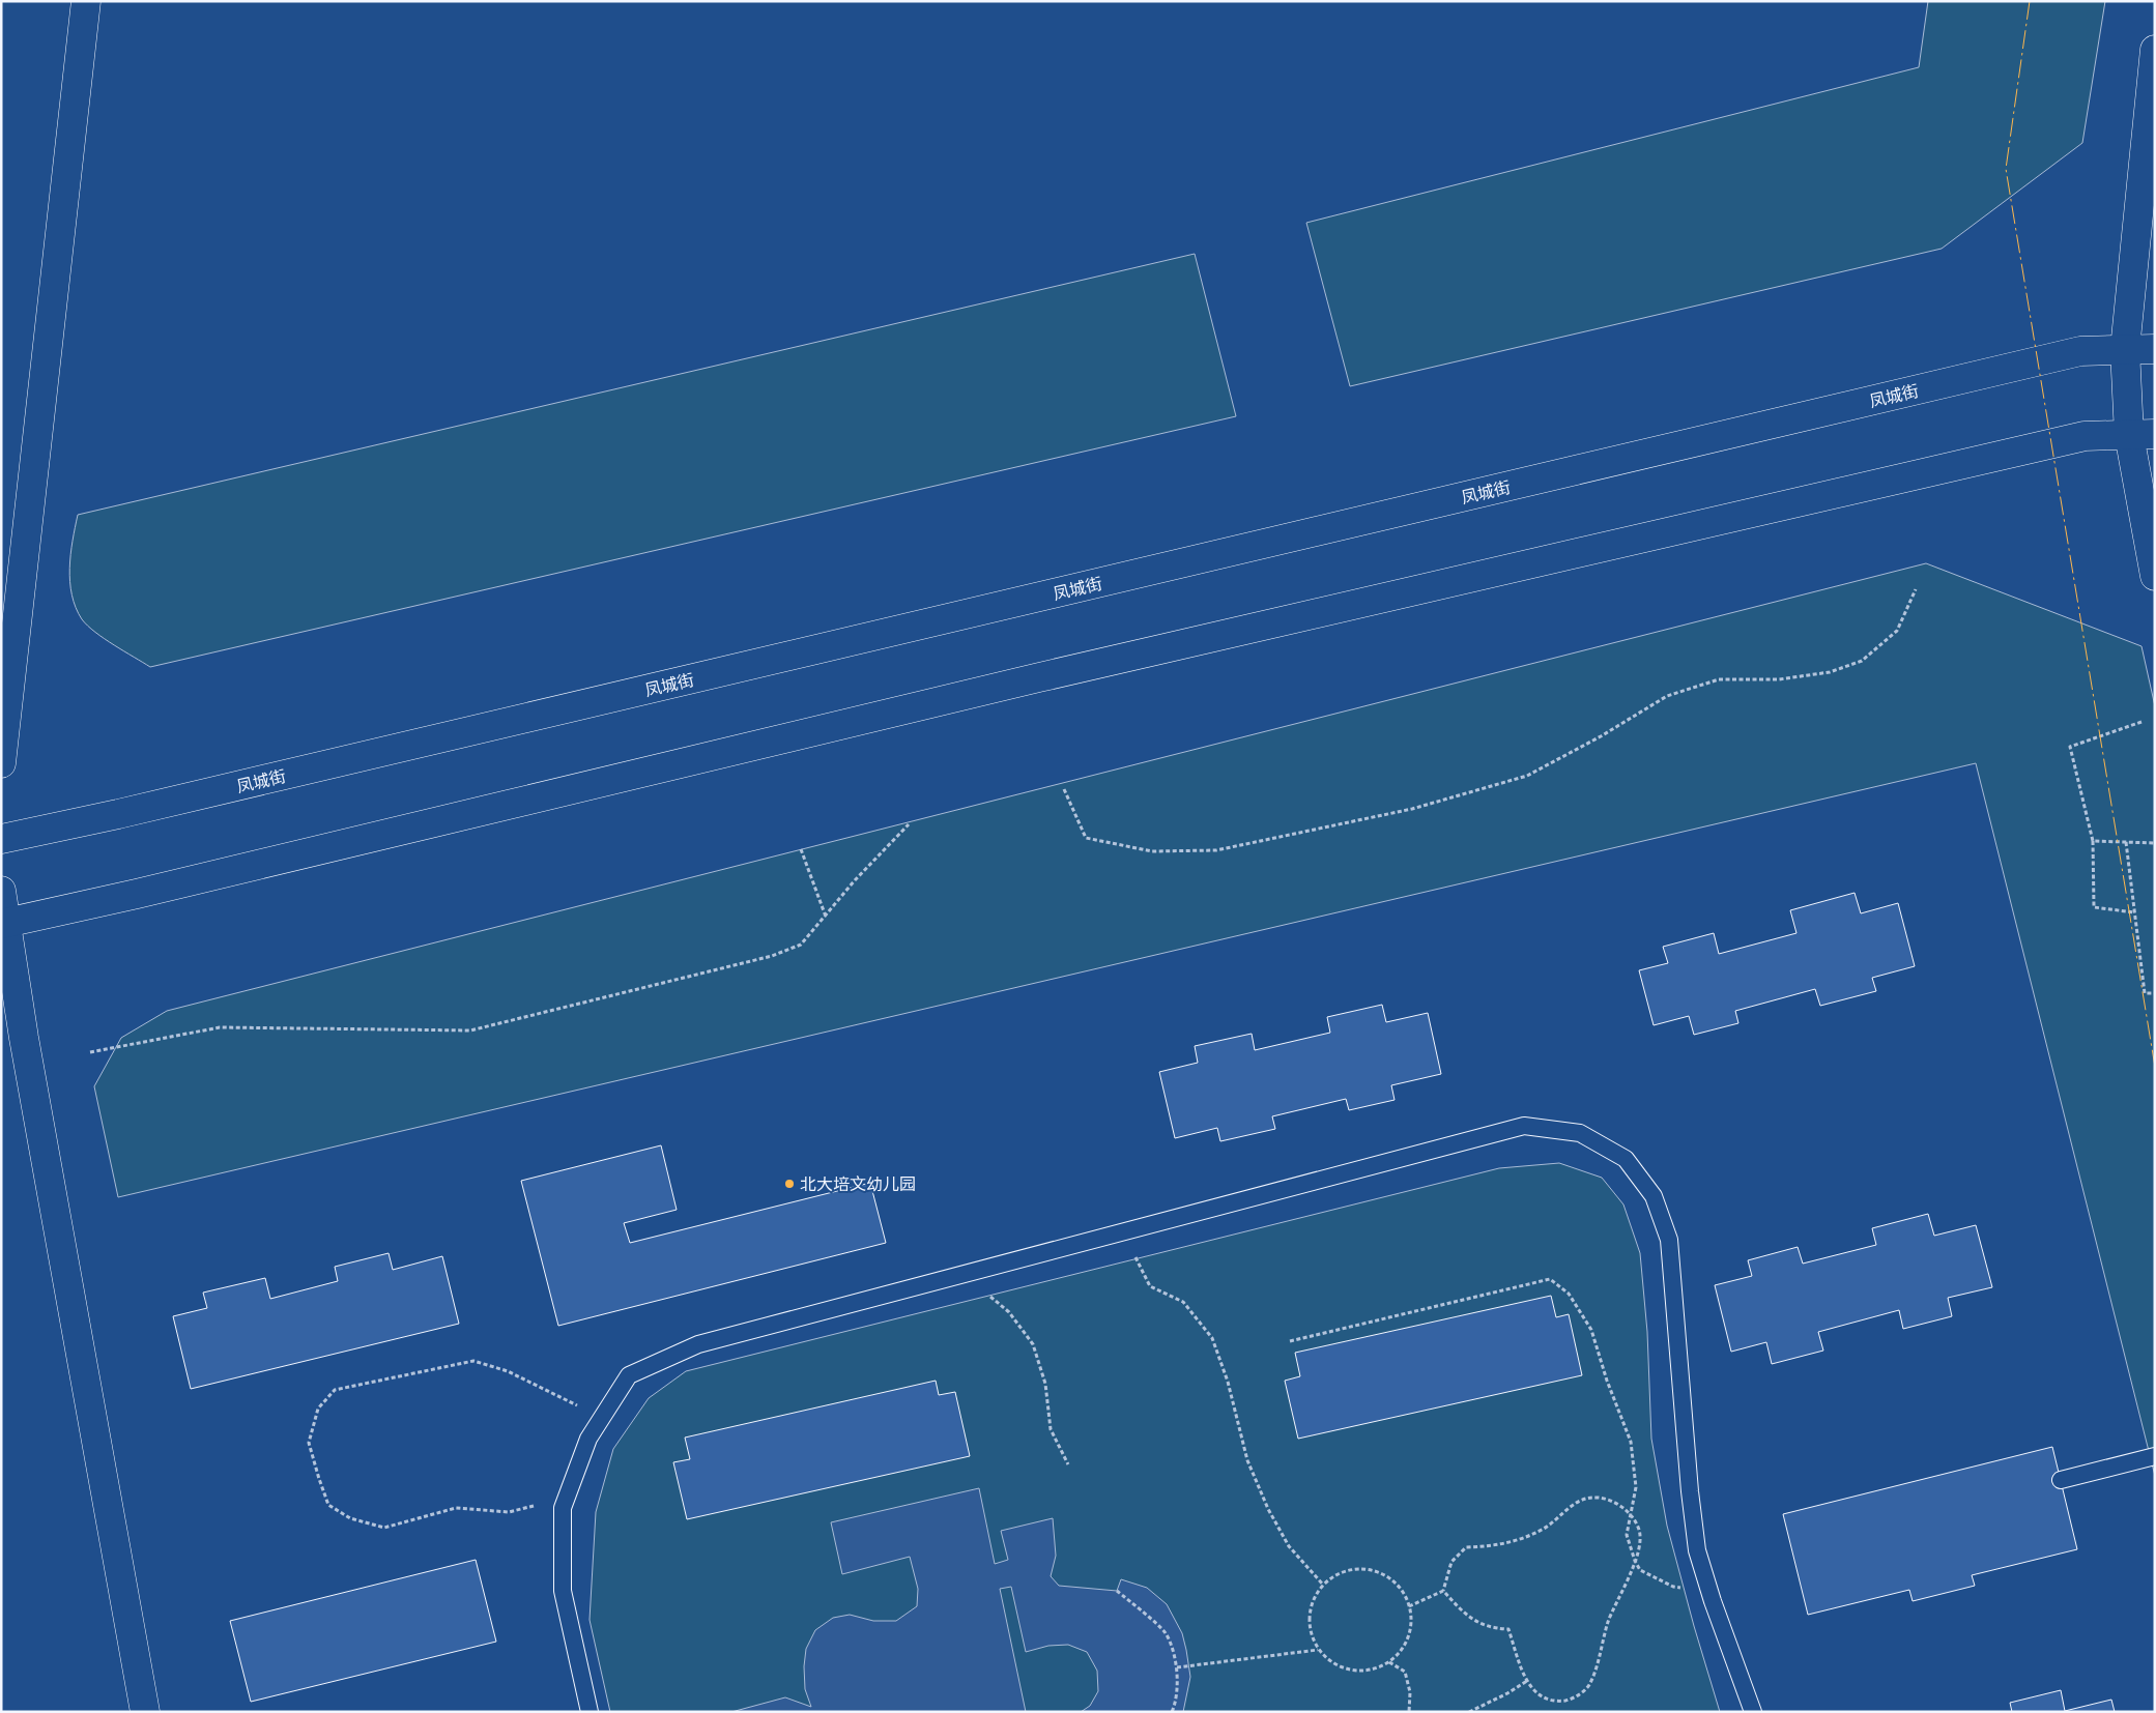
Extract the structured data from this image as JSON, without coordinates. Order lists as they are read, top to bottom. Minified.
{"streets":{"main road":["凤城街"]},"places":["北大培文幼儿园"]}
